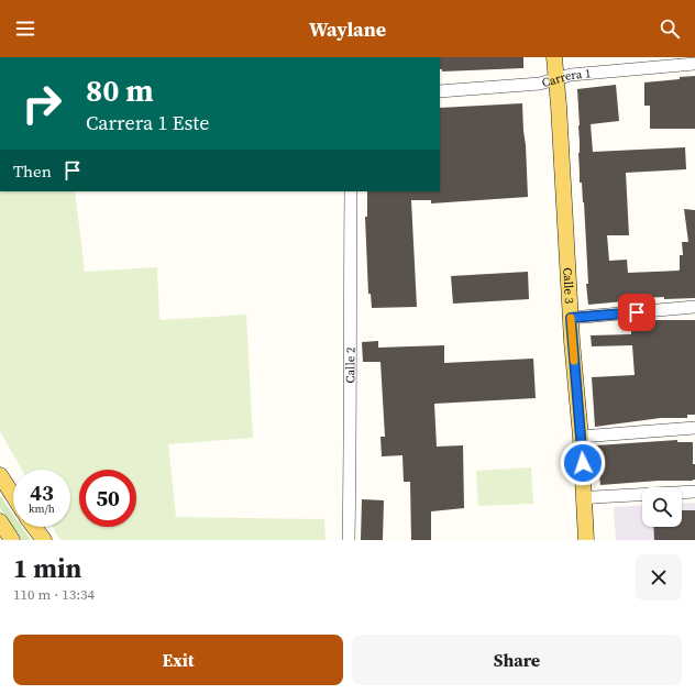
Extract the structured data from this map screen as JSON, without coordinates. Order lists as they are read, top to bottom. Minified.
{"streets":{"main road":["Calle 3"],"street":["Carrera 1","Calle 2"]},"crossings":[["Carrera 1","Calle 3"]],"page":{"header":"Waylane","turn":["80 m","Carrera 1 Este"],"then":"Then","speed":"43 km/h","limit":"50","heading":["1 min","110 m · 13:34"],"buttons":["Exit","Share"]}}
